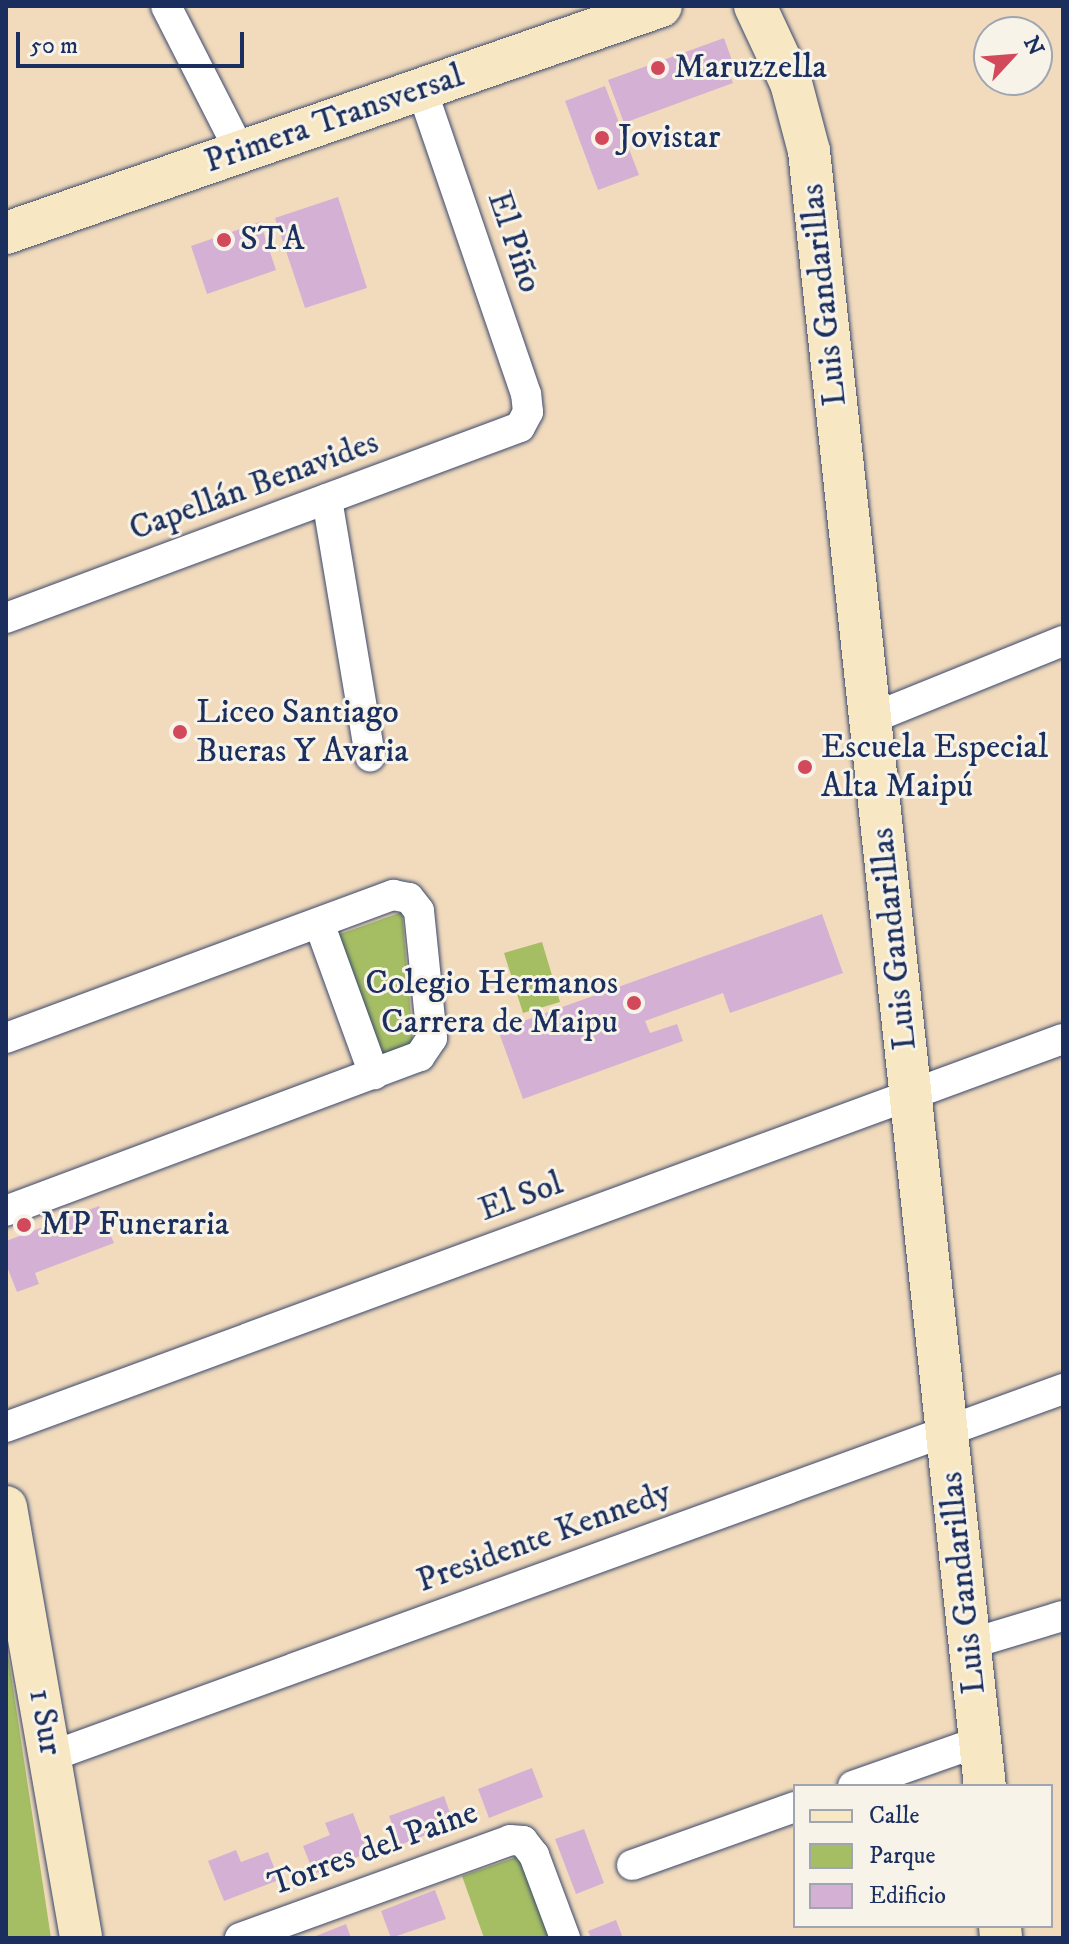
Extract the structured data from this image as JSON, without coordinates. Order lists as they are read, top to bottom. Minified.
{"streets":{"street":["Primera Transversal","El Piño","Luis Gandarillas","Capellán Benavides","El Sol","Presidente Kennedy","1 Sur","Torres del Paine"]},"crossings":[["Primera Transversal","El Piño"],["El Piño","Capellán Benavides"],["Luis Gandarillas","El Sol"],["Luis Gandarillas","Presidente Kennedy"],["Presidente Kennedy","1 Sur"]],"places":["Maruzzella","Jovistar","STA","Liceo Santiago Bueras Y Avaria","Escuela Especial Alta Maipú","Colegio Hermanos Carrera de Maipu","MP Funeraria"],"legend":["Calle","Parque","Edificio"],"scale_bar":"50 m","north":"top right"}
